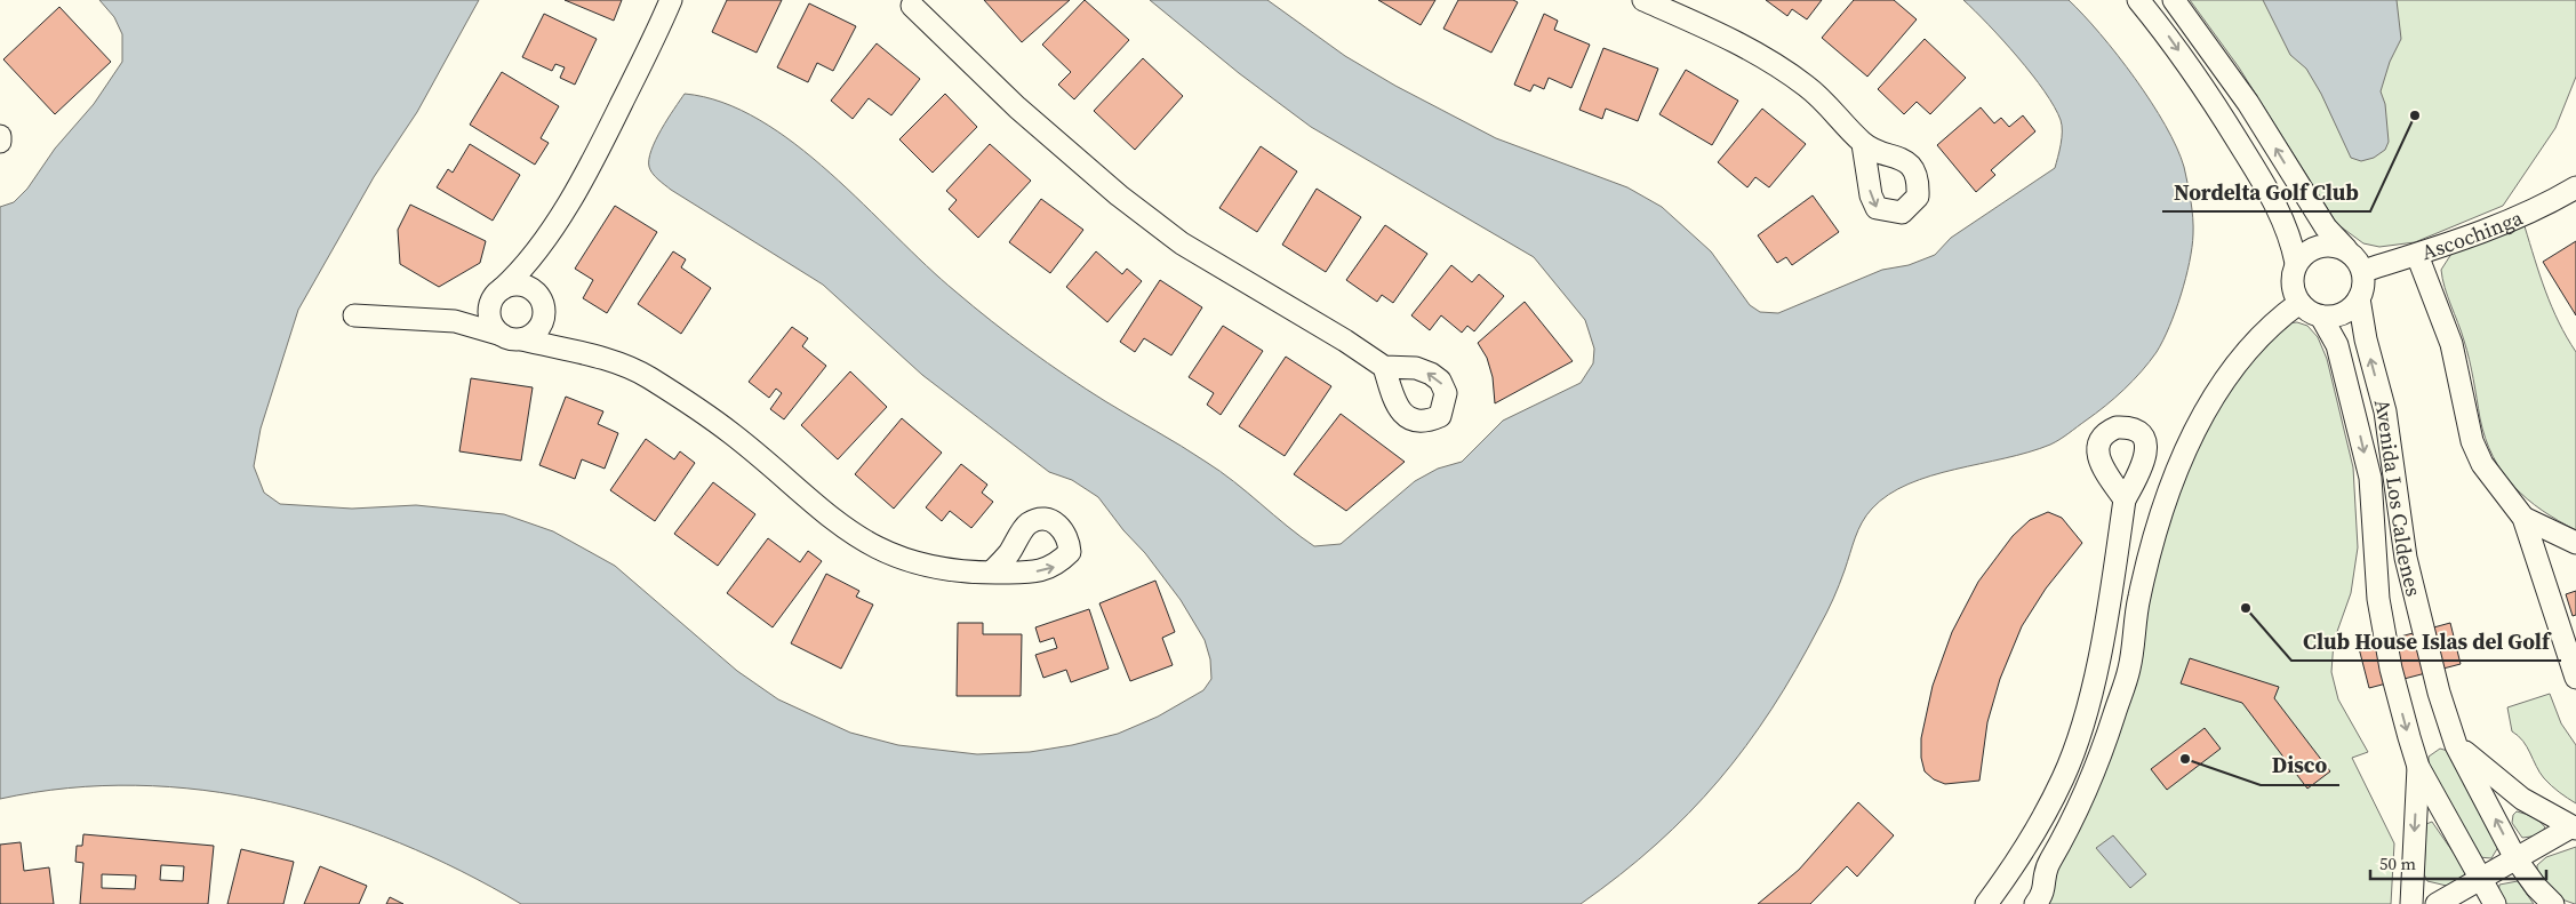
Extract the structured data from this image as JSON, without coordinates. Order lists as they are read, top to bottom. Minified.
{"streets":{"street":["Ascochinga","Avenida Los Caldenes"]},"crossings":[["Ascochinga","Avenida Los Caldenes"]],"places":["Nordelta Golf Club","Club House Islas del Golf","Disco"],"scale_bar":"50 m"}
